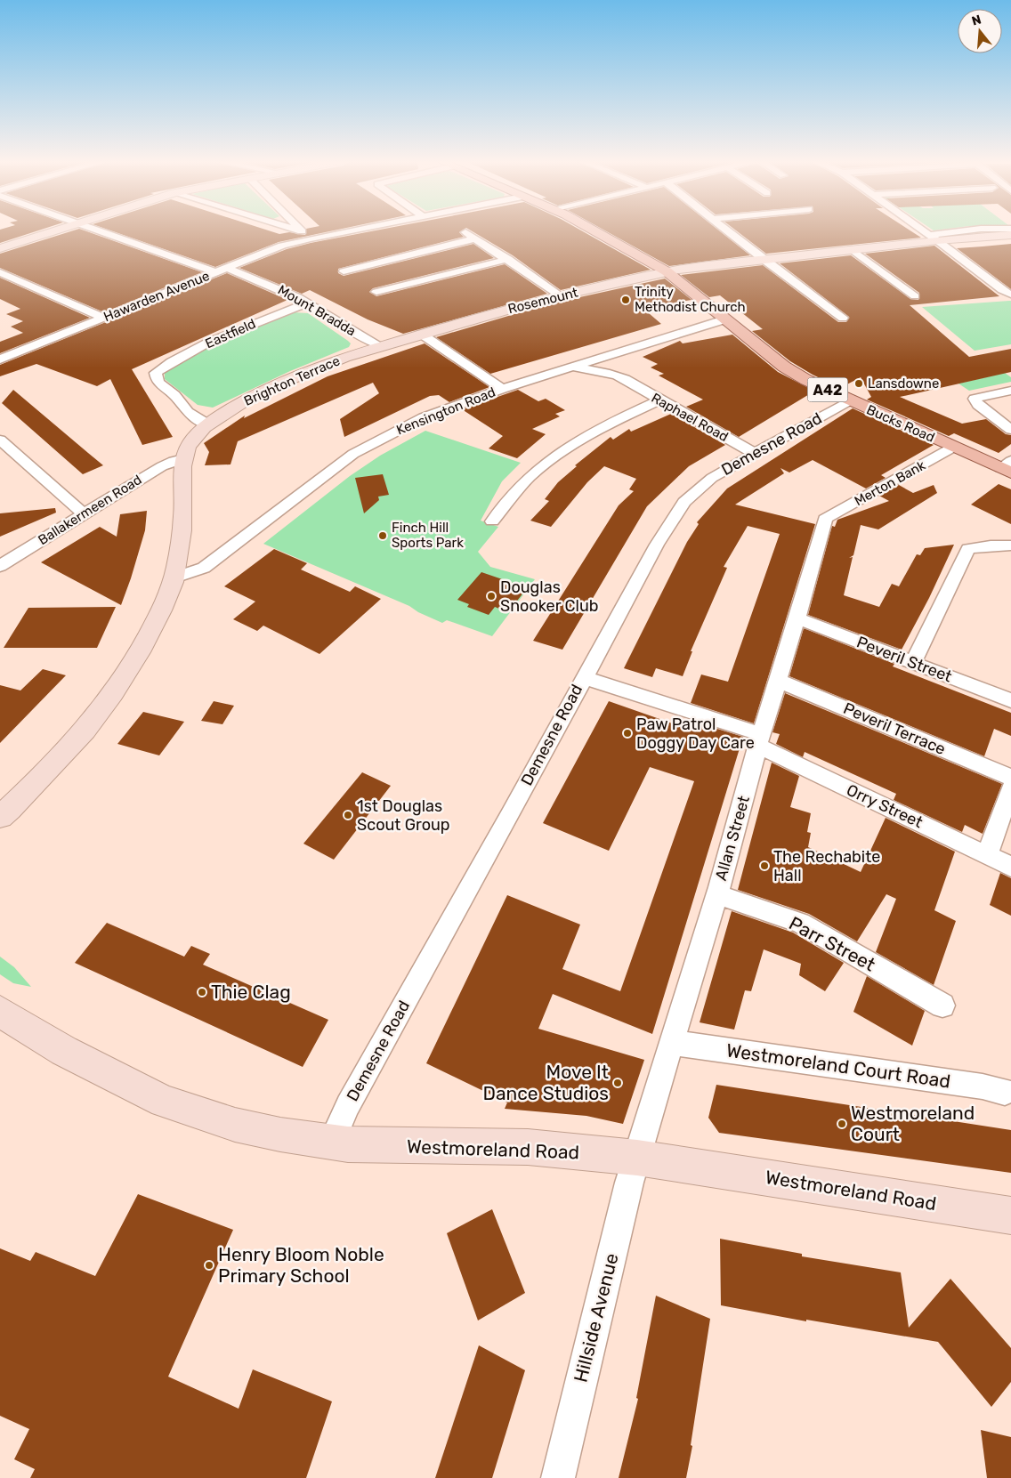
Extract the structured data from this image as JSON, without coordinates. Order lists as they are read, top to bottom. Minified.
{"streets":{"main road":["Rosemount","Brighton Terrace","A42","Bucks Road","Westmoreland Road"],"street":["Hawarden Avenue","Mount Bradda","Eastfield","Kensington Road","Raphael Road","Demesne Road","Merton Bank","Ballakermeen Road","Peveril Street","Peveril Terrace","Orry Street","Allan Street","Parr Street","Westmoreland Court Road","Hillside Avenue"]},"crossings":[["Hawarden Avenue","Mount Bradda"],["Rosemount","Brighton Terrace"],["Rosemount","A42"],["Rosemount","Bucks Road"],["Mount Bradda","Eastfield"],["Mount Bradda","Brighton Terrace"],["Eastfield","Brighton Terrace"],["Brighton Terrace","Ballakermeen Road"],["A42","Bucks Road"],["Kensington Road","Raphael Road"],["Kensington Road","Bucks Road"],["Raphael Road","Demesne Road"],["Bucks Road","Demesne Road"],["Bucks Road","Merton Bank"],["Demesne Road","Orry Street"],["Demesne Road","Westmoreland Road"],["Merton Bank","Allan Street"],["Peveril Street","Allan Street"],["Peveril Terrace","Allan Street"],["Orry Street","Allan Street"],["Allan Street","Parr Street"],["Allan Street","Westmoreland Court Road"],["Allan Street","Westmoreland Road"],["Allan Street","Hillside Avenue"],["Westmoreland Road","Hillside Avenue"]],"places":["Trinity Methodist Church","Lansdowne","Finch Hill Sports Park","Douglas Snooker Club","Paw Patrol Doggy Day Care","1st Douglas Scout Group","The Rechabite Hall","Thie Clag","Move It Dance Studios","Westmoreland Court","Henry Bloom Noble Primary School"],"north":"top"}
